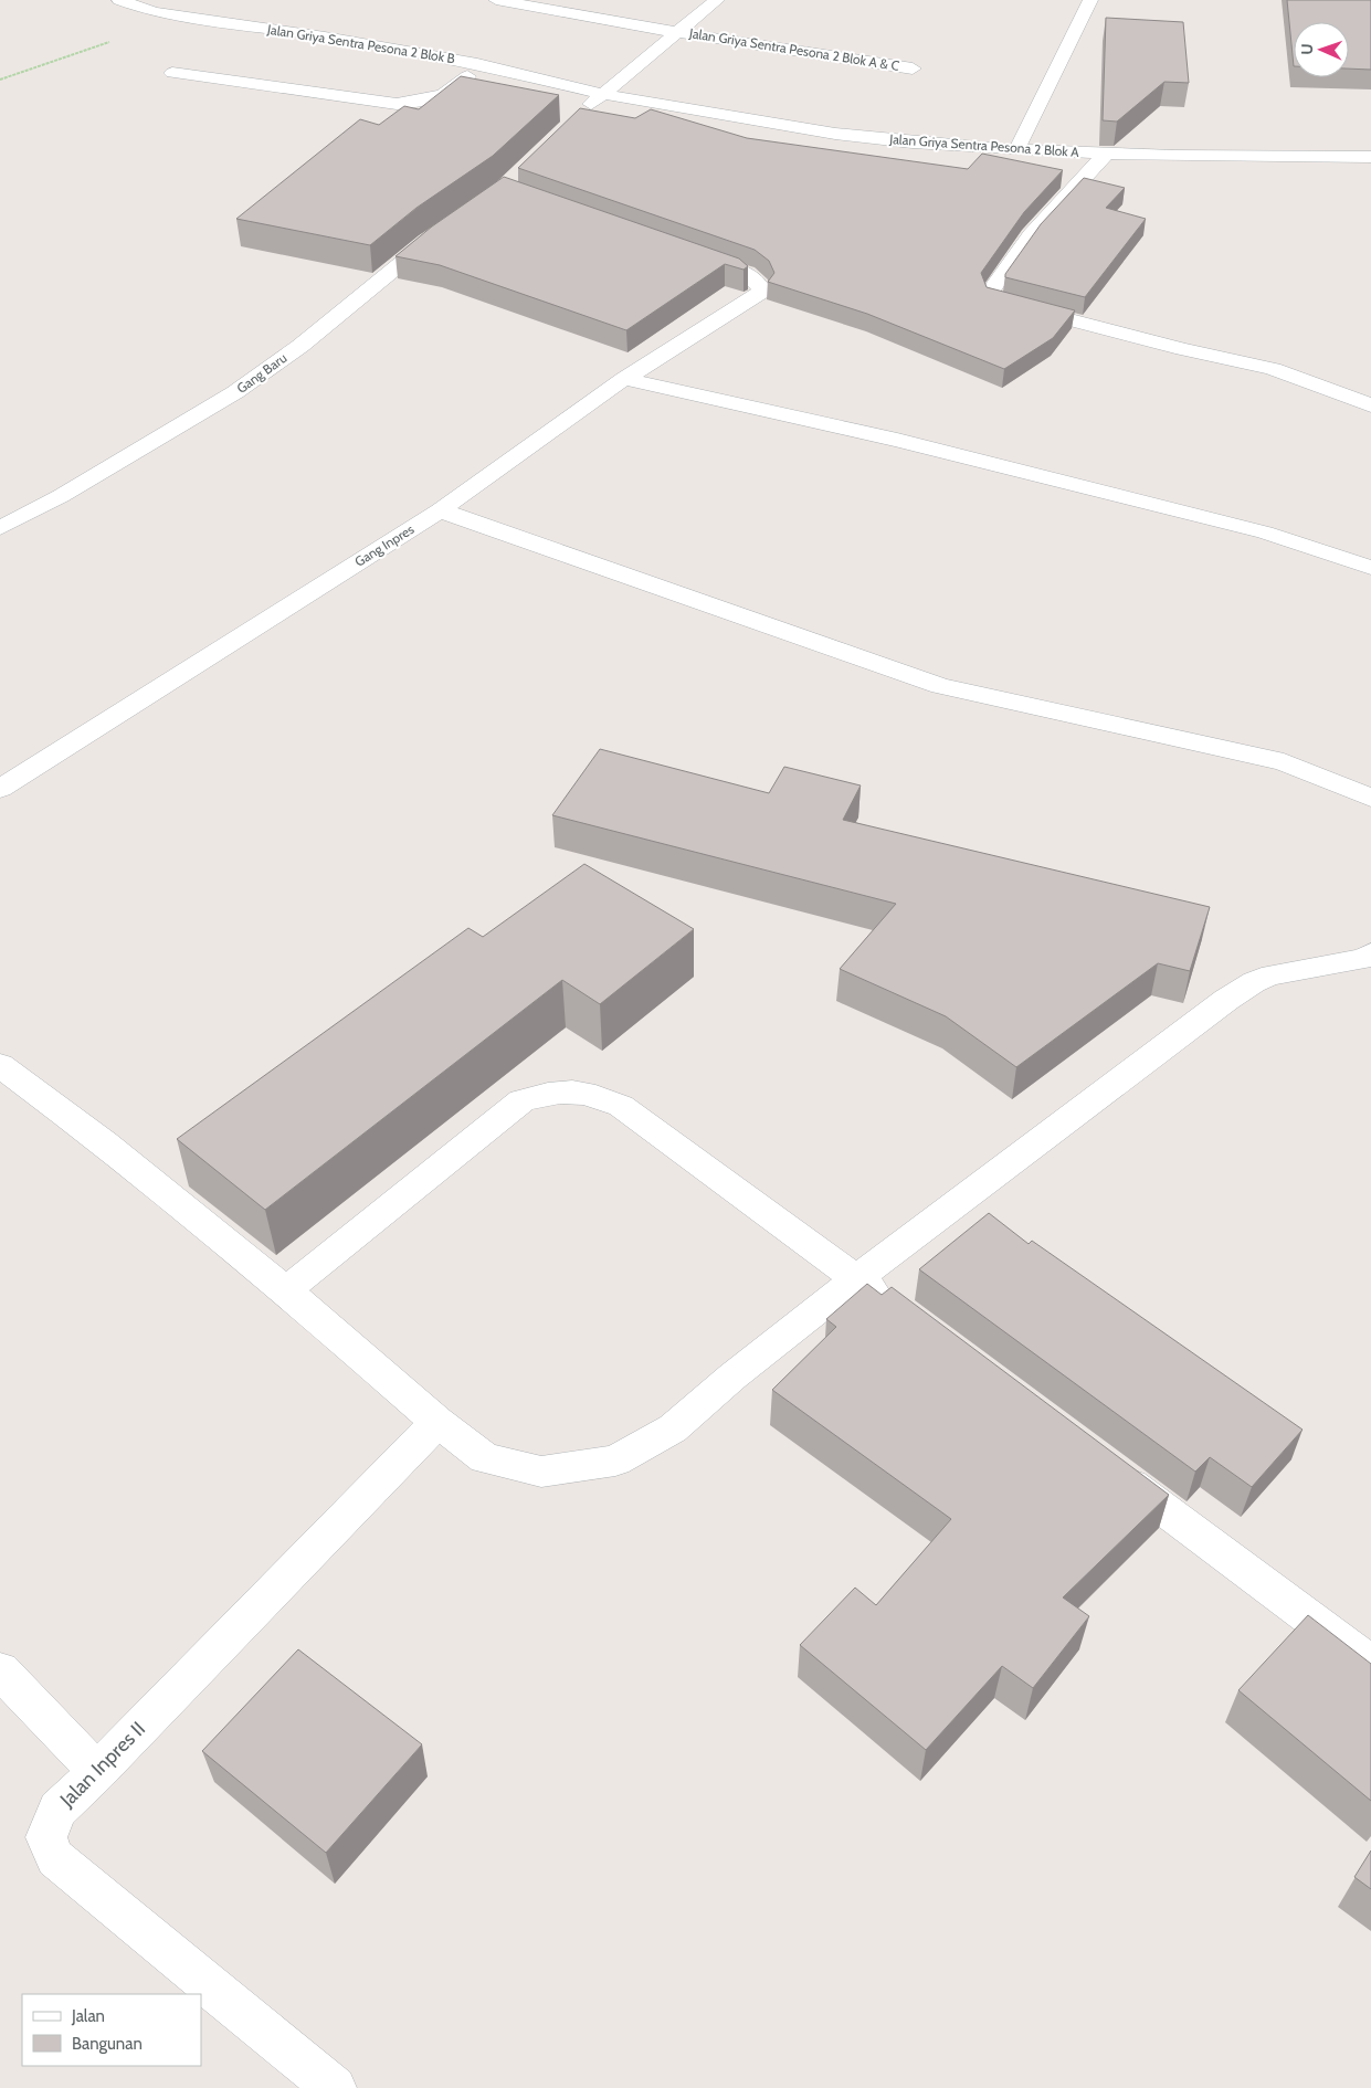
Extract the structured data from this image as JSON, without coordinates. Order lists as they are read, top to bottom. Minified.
{"streets":{"street":["Jalan Griya Sentra Pesona 2 Blok B","Jalan Griya Sentra Pesona 2 Blok A & C","Jalan Griya Sentra Pesona 2 Blok A","Gang Baru","Gang Inpres","Jalan Inpres II"]},"crossings":[["Jalan Griya Sentra Pesona 2 Blok B","Jalan Griya Sentra Pesona 2 Blok A"]],"legend":["Jalan","Bangunan"],"north":"left"}
